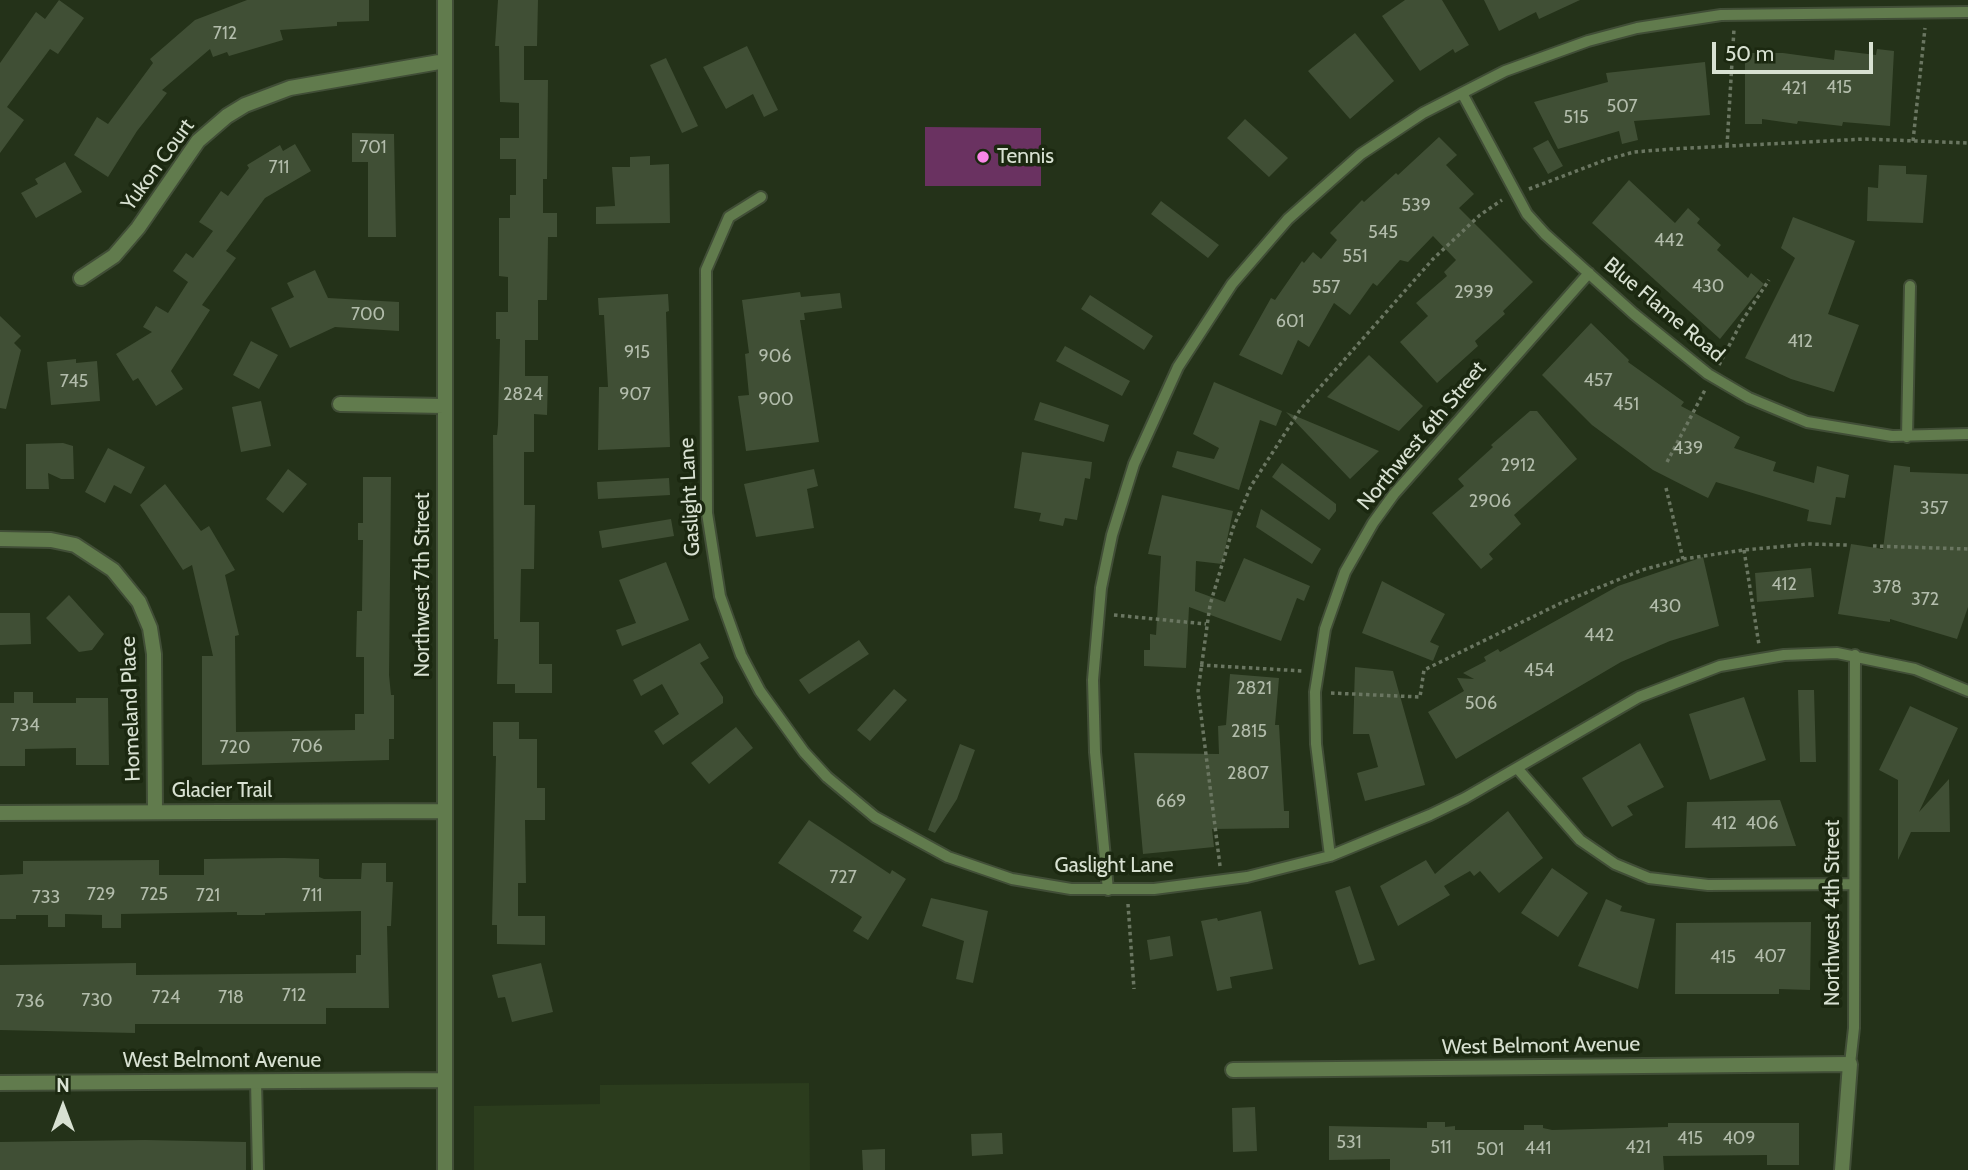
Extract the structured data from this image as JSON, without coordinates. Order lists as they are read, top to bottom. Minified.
{"streets":{"street":["Yukon Court","Northwest 7th Street","Homeland Place","Glacier Trail","Northwest 4th Street","West Belmont Avenue"],"lane":["Blue Flame Road","Northwest 6th Street","Gaslight Lane"]},"crossings":[["Yukon Court","Northwest 7th Street"],["Blue Flame Road","Northwest 6th Street"],["Northwest 6th Street","Gaslight Lane"],["Gaslight Lane","Northwest 4th Street"],["Northwest 7th Street","Glacier Trail"],["Northwest 7th Street","West Belmont Avenue"],["Homeland Place","Glacier Trail"],["Northwest 4th Street","West Belmont Avenue"]],"places":["Tennis"],"house_numbers":["712","415","421","507","515","701","711","539","545","442","551","430","557","2939","700","601","412","915","906","457","745","2824","907","900","451","439","2912","2906","357","412","378","372","430","442","454","2821","506","734","2815","706","720","2807","669","412","406","727","729","725","721","711","733","407","415","712","724","718","730","736","415","409","531","511","421","441","501"],"scale_bar":"50 m","north":"top"}
